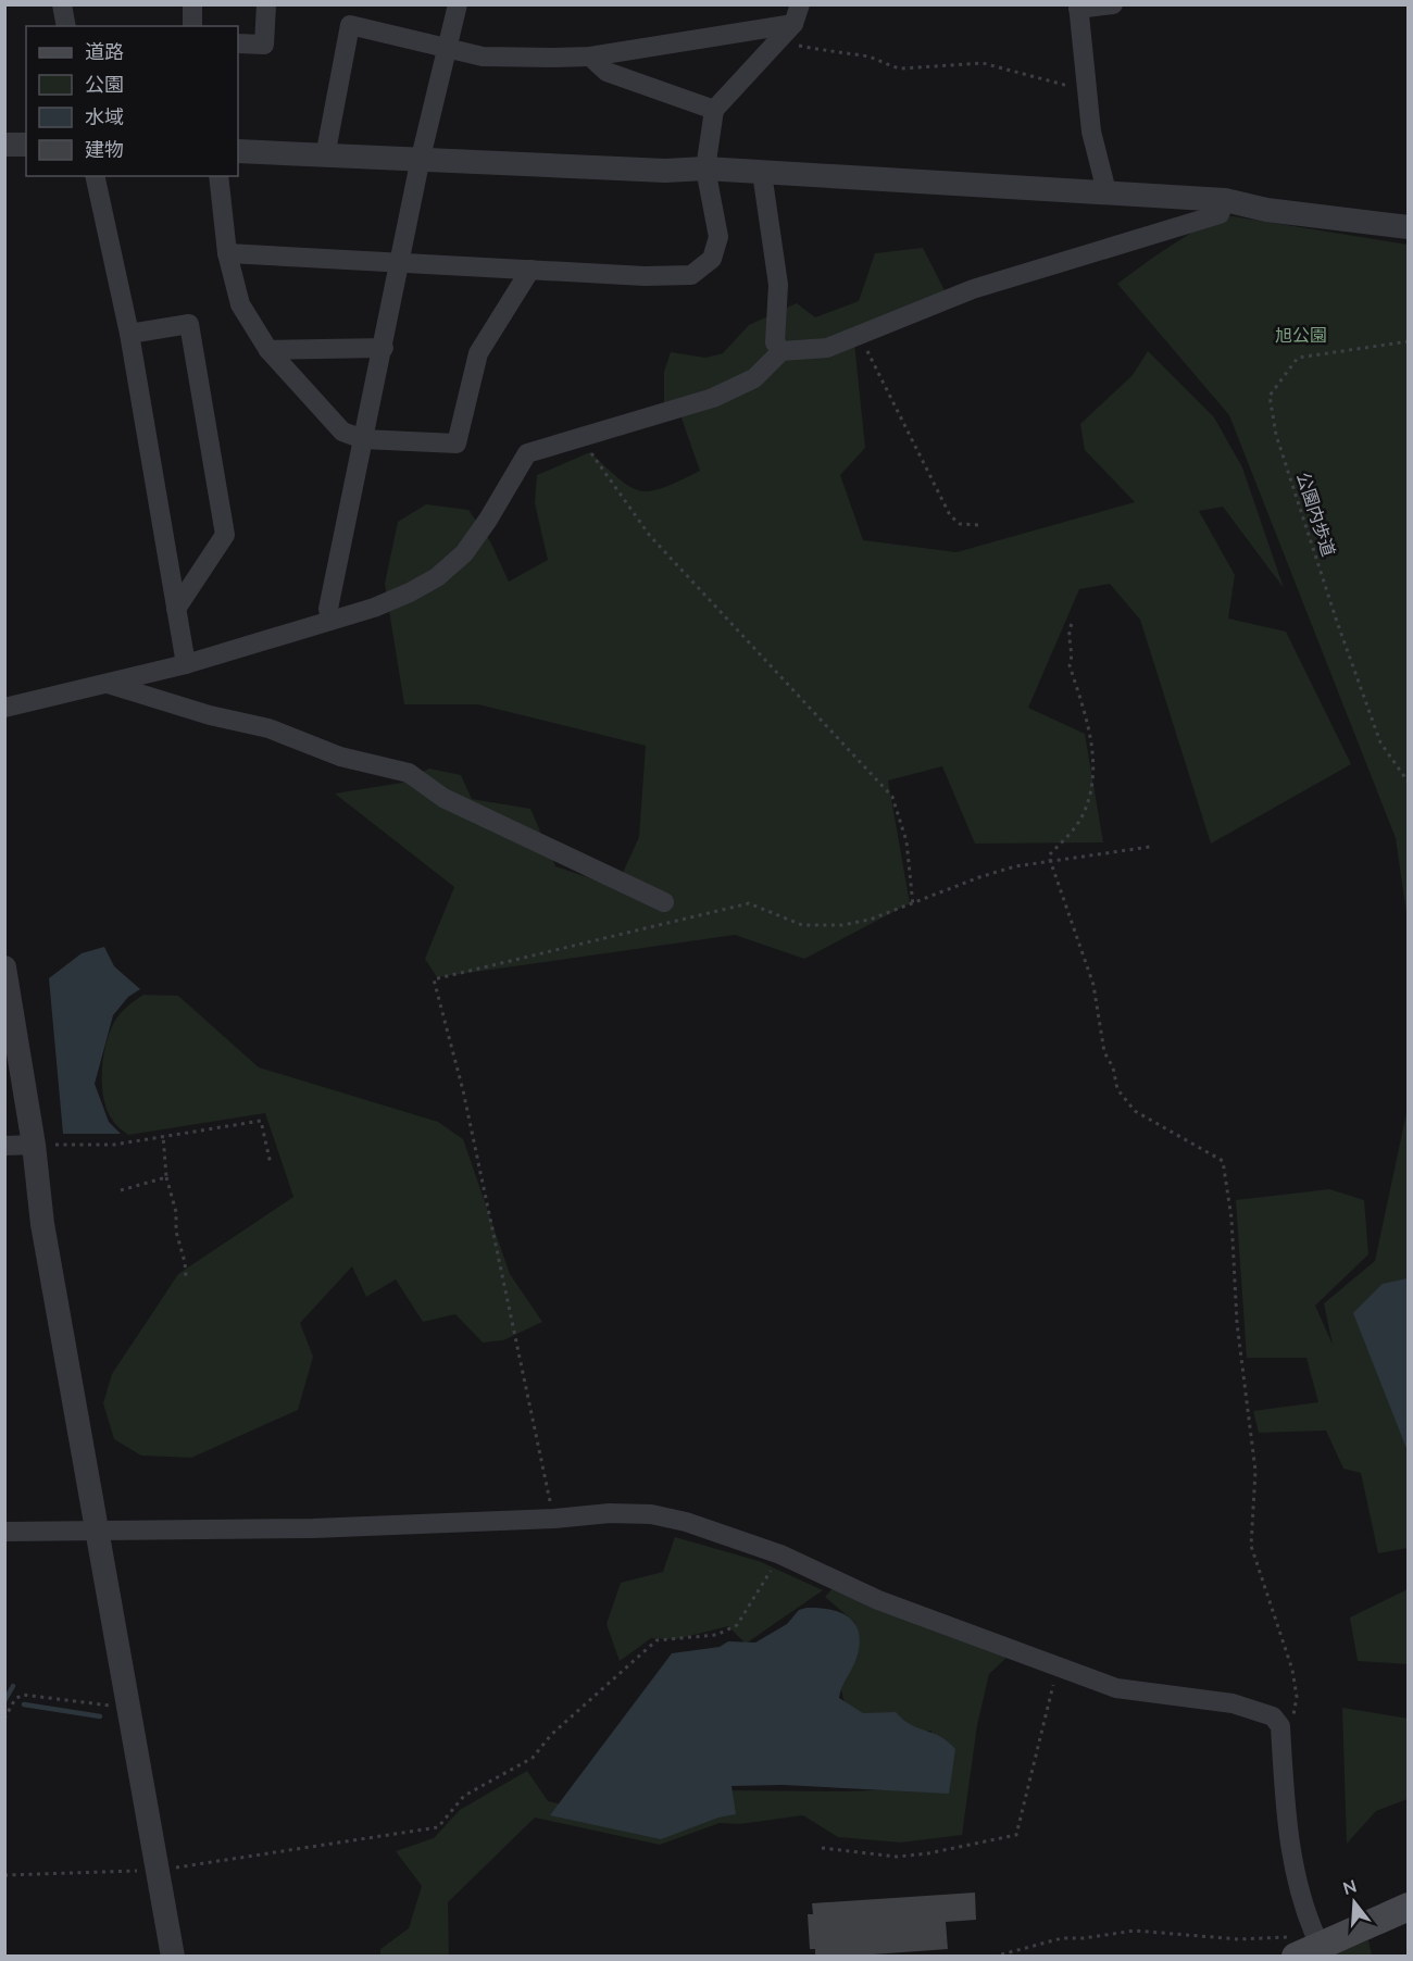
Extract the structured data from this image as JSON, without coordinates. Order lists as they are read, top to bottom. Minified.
{"streets":{"path":["公園内歩道"]},"parks":["旭公園"],"legend":["道路","公園","水域","建物"],"north":"top"}
